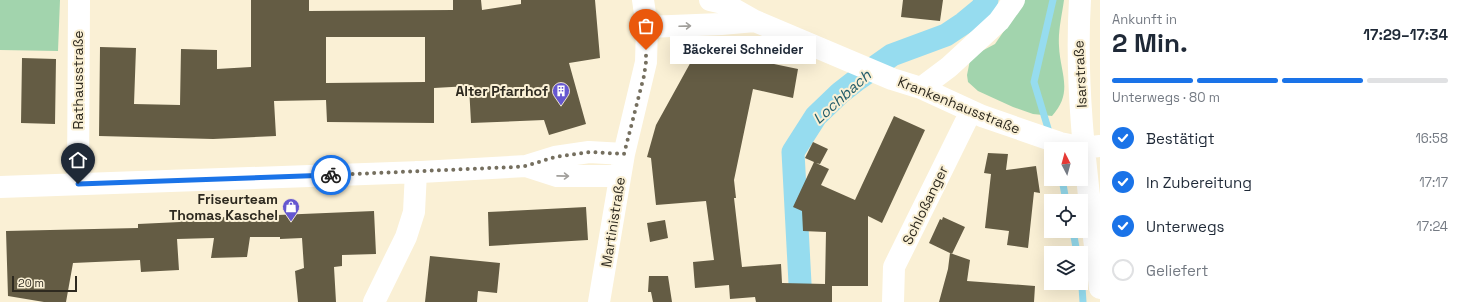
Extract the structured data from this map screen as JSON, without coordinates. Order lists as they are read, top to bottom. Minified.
{"streets":{"street":["Isarstraße","Rathausstraße","Krankenhausstraße","Schloßanger","Martinistraße"]},"crossings":[["Isarstraße","Krankenhausstraße"],["Krankenhausstraße","Schloßanger"],["Krankenhausstraße","Martinistraße"]],"water":["Lochbach"],"places":{"other":["Bäckerei Schneider"],"building":["Alter Pfarrhof"],"shop":["Friseurteam Thomas Kaschel"]},"scale_bar":"20 m","north":"top","page":{"heading":["2 Min.","Ankunft in","17:29–17:34"],"bubble":"Bäckerei Schneider","bar":"Unterwegs · 80 m","list":[["Bestätigt","16:58"],["In Zubereitung","17:17"],["Unterwegs","17:24"],"Geliefert"],"scale":"20 m"}}
